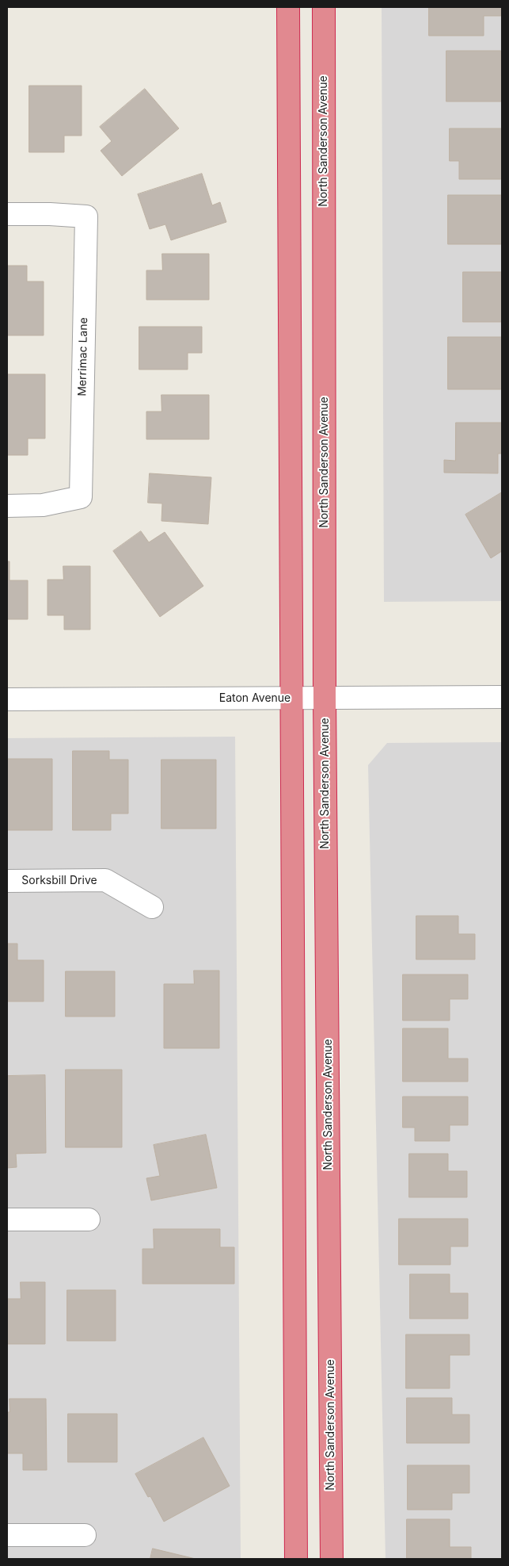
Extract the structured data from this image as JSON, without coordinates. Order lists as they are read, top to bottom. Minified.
{"streets":{"highway":["North Sanderson Avenue"],"street":["Merrimac Lane","Eaton Avenue","Sorksbill Drive"]},"crossings":[["North Sanderson Avenue","Eaton Avenue"]]}
